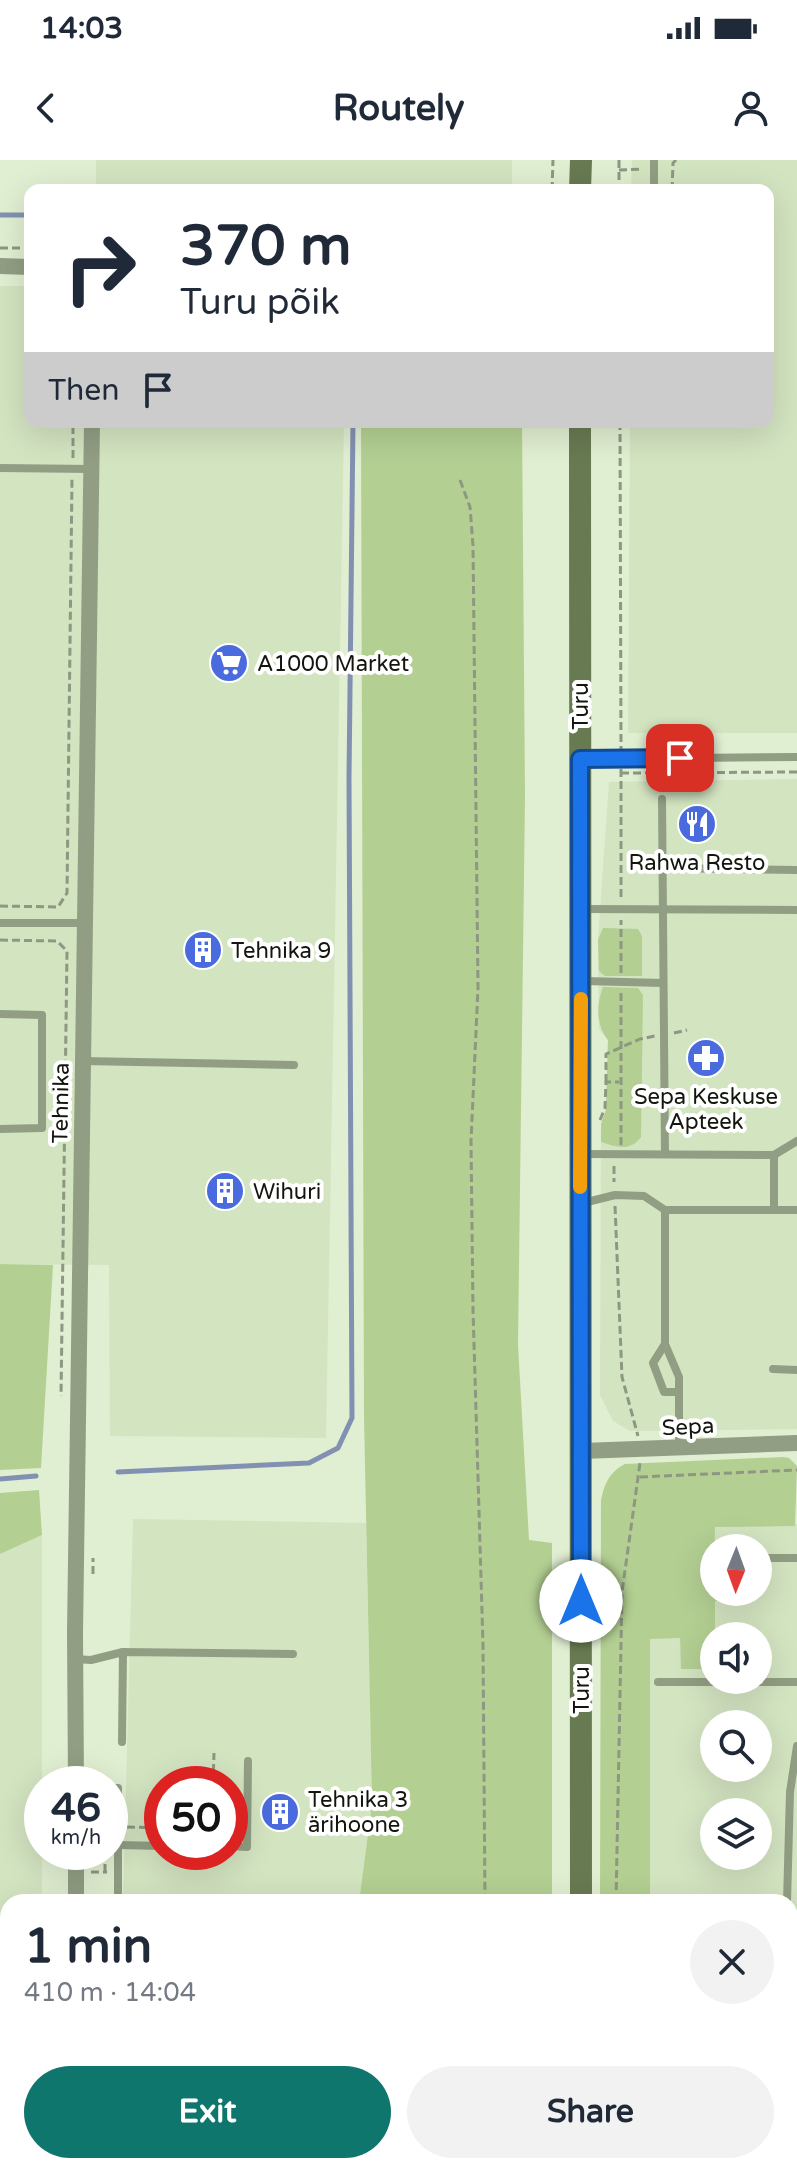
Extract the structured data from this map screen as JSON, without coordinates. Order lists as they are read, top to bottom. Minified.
{"streets":{"main road":["Turu"],"street":["Tehnika","Sepa"]},"crossings":[["Turu","Sepa"]],"places":{"supermarket":["A1000 Market"],"restaurant":["Rahwa Resto"],"building":["Tehnika 9","Wihuri","Tehnika 3 ärihoone"],"pharmacy":["Sepa Keskuse Apteek"]},"north":"bottom","page":{"status":"14:03","header":"Routely","turn":["370 m","Turu põik"],"then":"Then","speed":"46 km/h","limit":"50","heading":["1 min","410 m · 14:04"],"buttons":["Exit","Share"]}}
